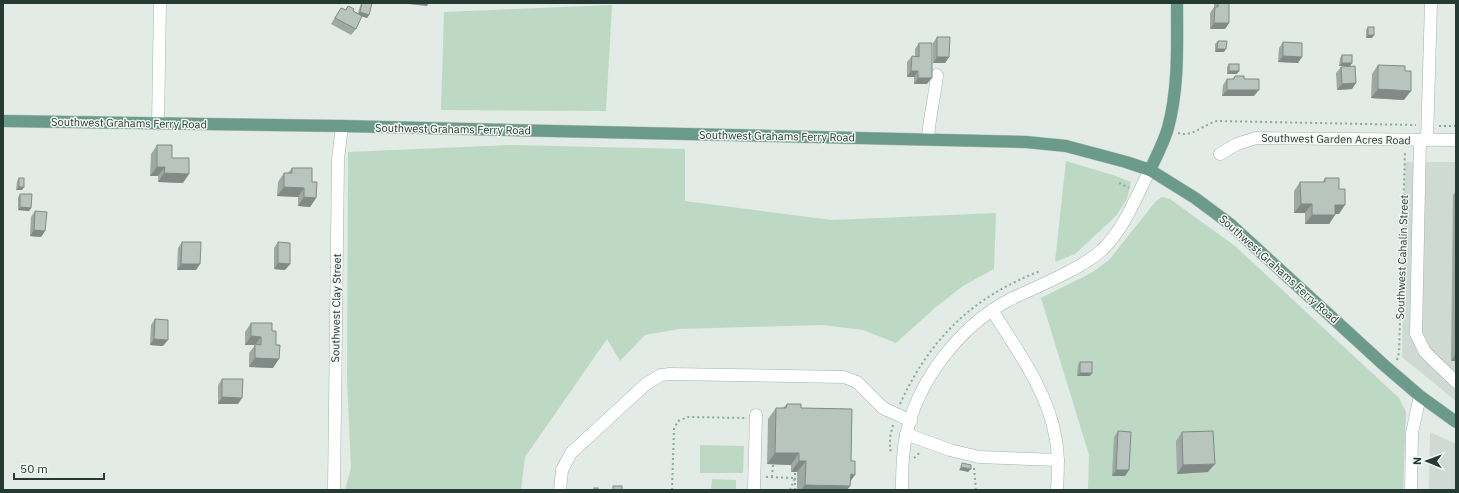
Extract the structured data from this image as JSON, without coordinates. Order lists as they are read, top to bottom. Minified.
{"streets":{"main road":["Southwest Grahams Ferry Road"],"street":["Southwest Garden Acres Road","Southwest Clay Street"],"path":["Southwest Cahalin Street"]},"crossings":[["Southwest Grahams Ferry Road","Southwest Cahalin Street"],["Southwest Grahams Ferry Road","Southwest Clay Street"],["Southwest Garden Acres Road","Southwest Cahalin Street"]],"scale_bar":"50 m","north":"left"}
